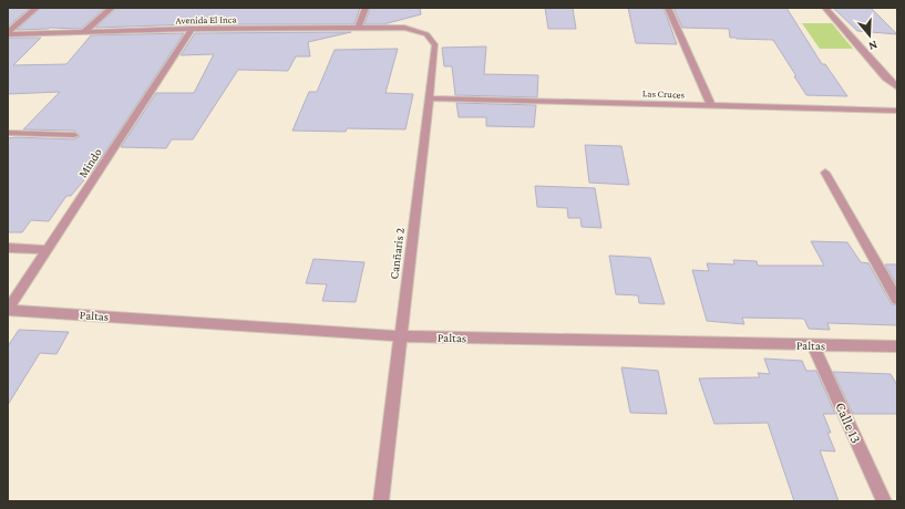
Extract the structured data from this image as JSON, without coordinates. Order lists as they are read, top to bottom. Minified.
{"streets":{"street":["Avenida El Inca","Las Cruces","Mindo","Canñaris 2","Paltas","Calle 13"]},"crossings":[["Avenida El Inca","Mindo"],["Avenida El Inca","Canñaris 2"],["Las Cruces","Canñaris 2"],["Mindo","Paltas"],["Canñaris 2","Paltas"],["Paltas","Calle 13"]],"north":"bottom"}
